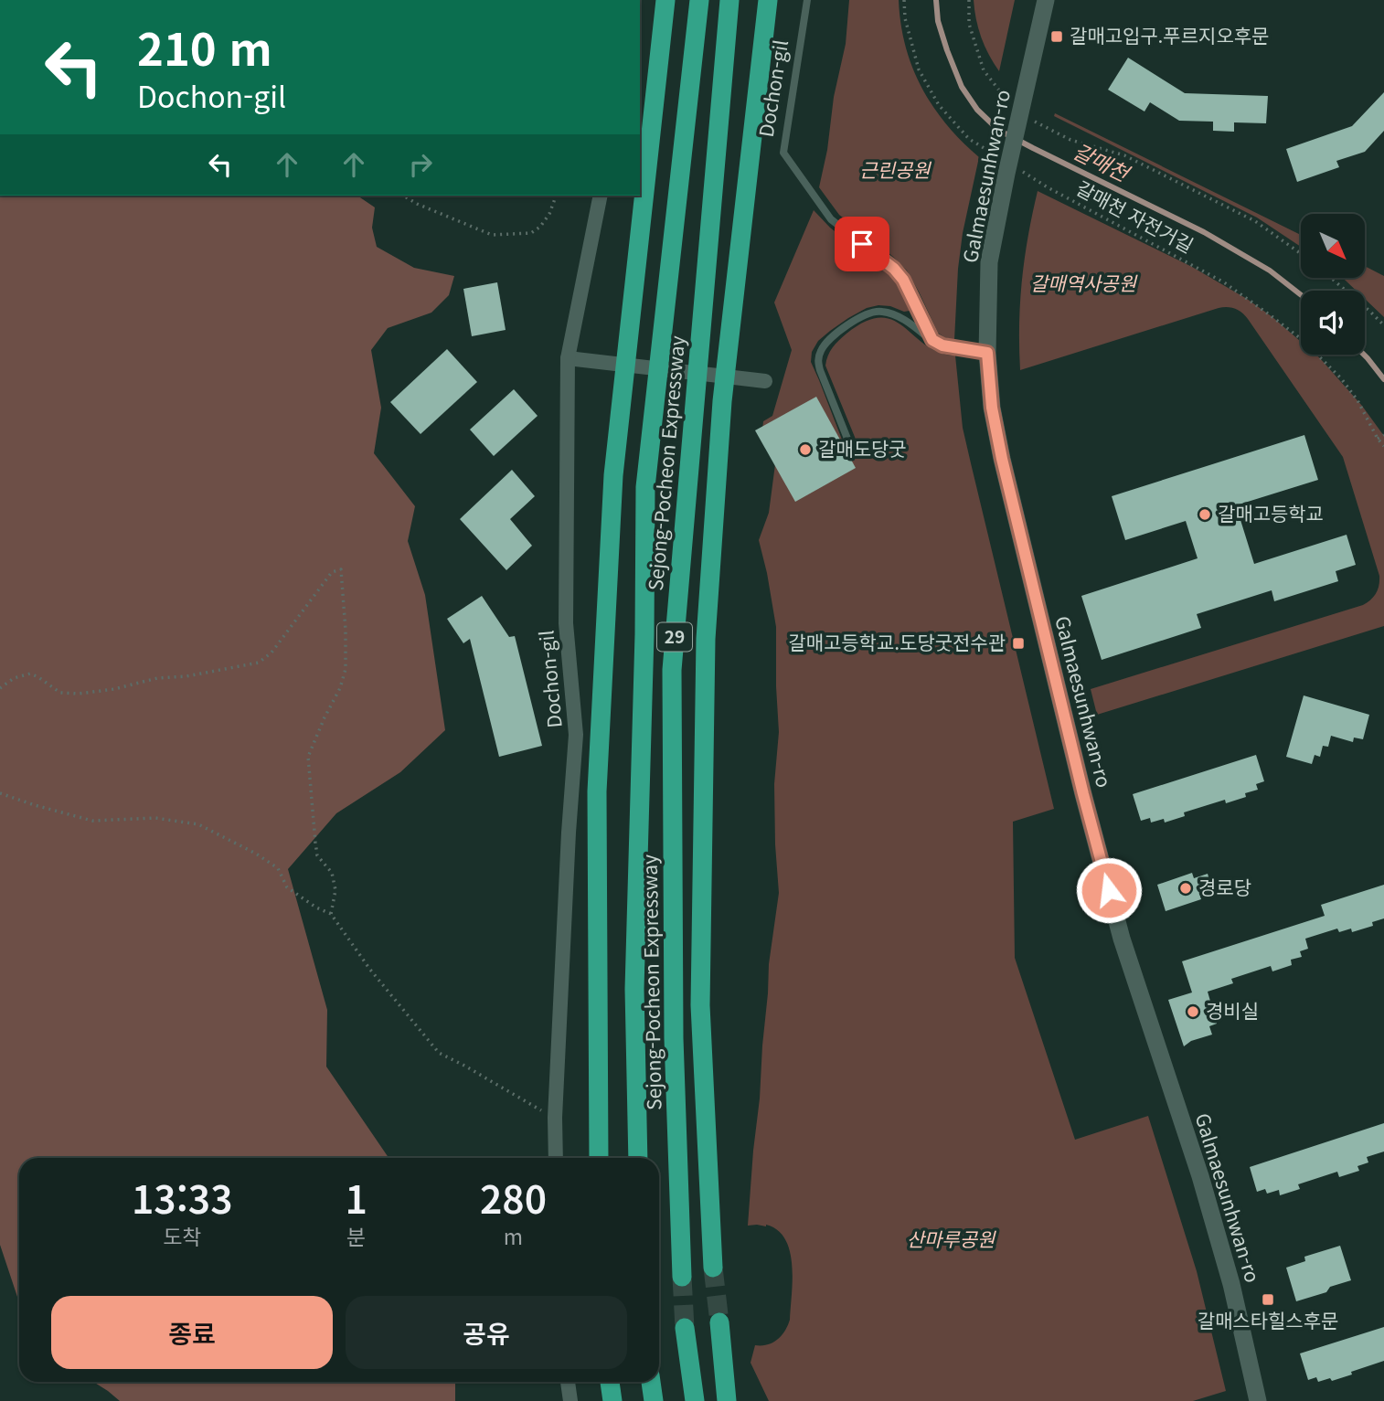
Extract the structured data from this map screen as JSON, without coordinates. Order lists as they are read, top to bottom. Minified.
{"streets":{"highway":["Sejong-Pocheon Expressway","29"],"street":["Dochon-gil","Galmaesunhwan-ro"],"path":["갈매천 자전거길"]},"crossings":[["Galmaesunhwan-ro","갈매천 자전거길"]],"water":["갈매천"],"parks":["근린공원","갈매역사공원","산마루공원"],"places":{"transit":["갈매고입구.푸르지오후문","갈매고등학교.도당굿전수관","갈매스타힐스후문"],"other":["갈매도당굿","갈매고등학교","경로당","경비실"]},"north":"bottom right","page":{"turn":["210 m","Dochon-gil"],"eta":["13:33","도착","1","분","280","m"],"buttons":["종료","공유"]}}
